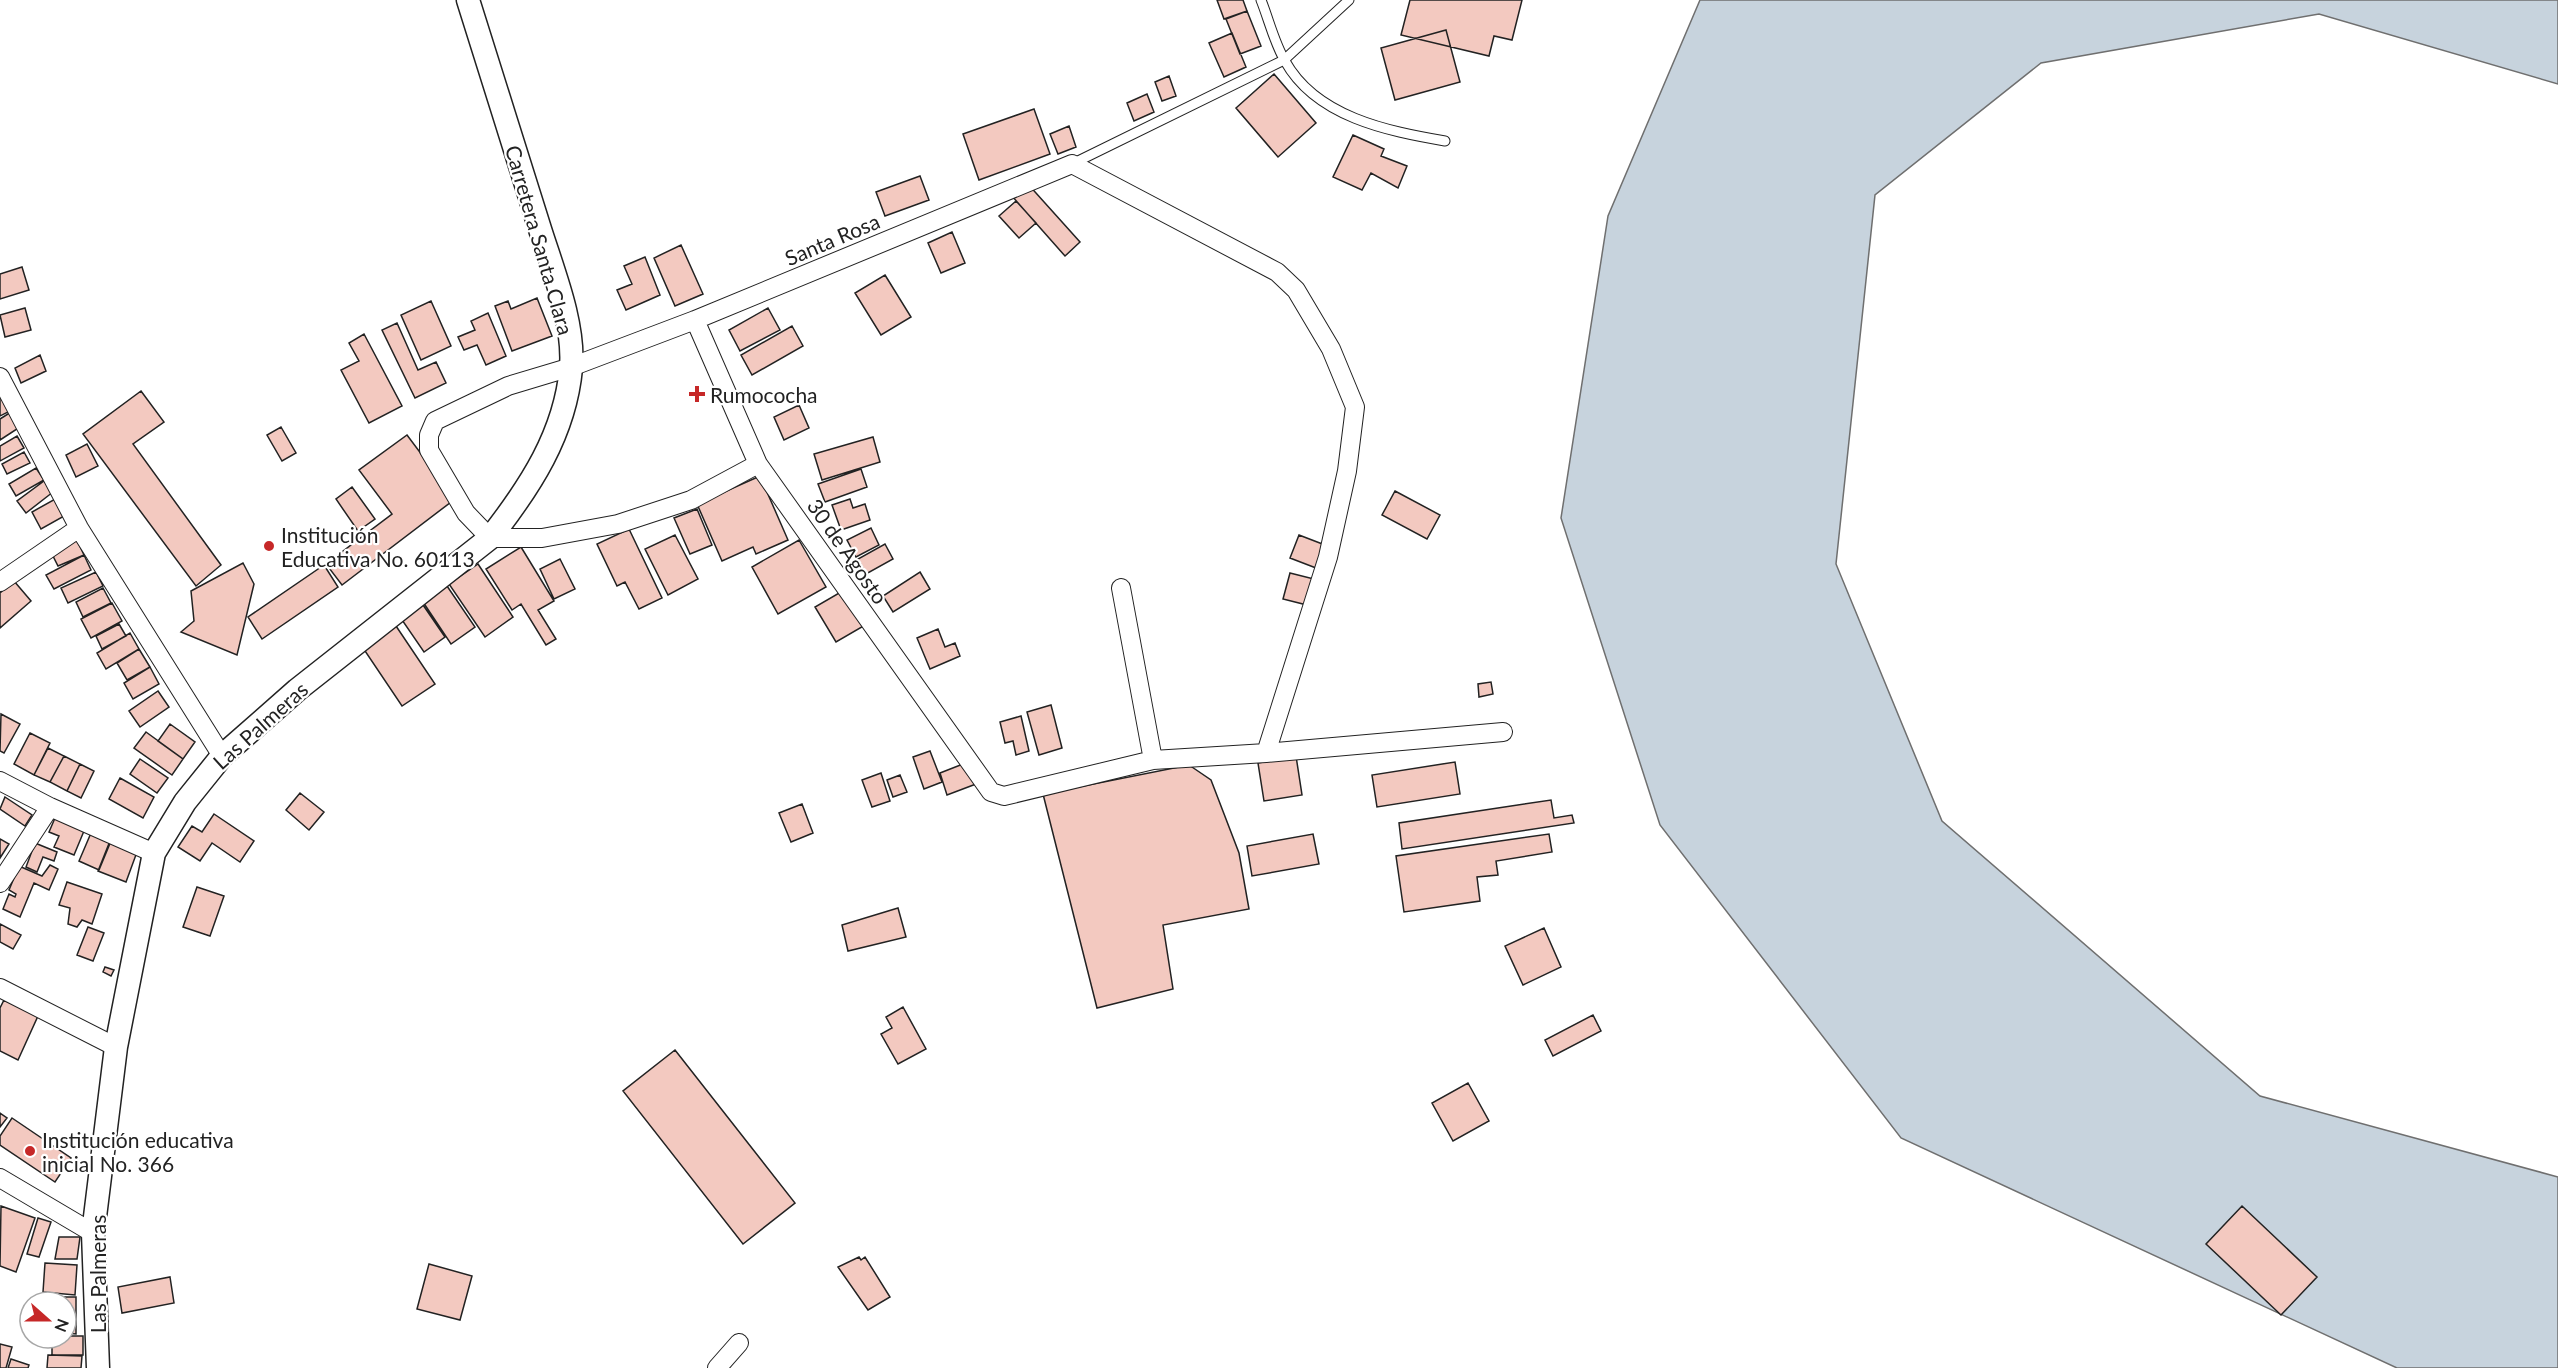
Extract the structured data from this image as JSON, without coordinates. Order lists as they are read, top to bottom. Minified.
{"streets":{"street":["Santa Rosa","Carretera Santa Clara","30 de Agosto","Las Palmeras"]},"crossings":[["Santa Rosa","Carretera Santa Clara"],["Santa Rosa","30 de Agosto"],["Santa Rosa","Las Palmeras"],["Carretera Santa Clara","Las Palmeras"]],"places":{"health":["Rumococha"],"other":["Institución Educativa No. 60113","Institución educativa inicial No. 366"]},"north":"right"}
